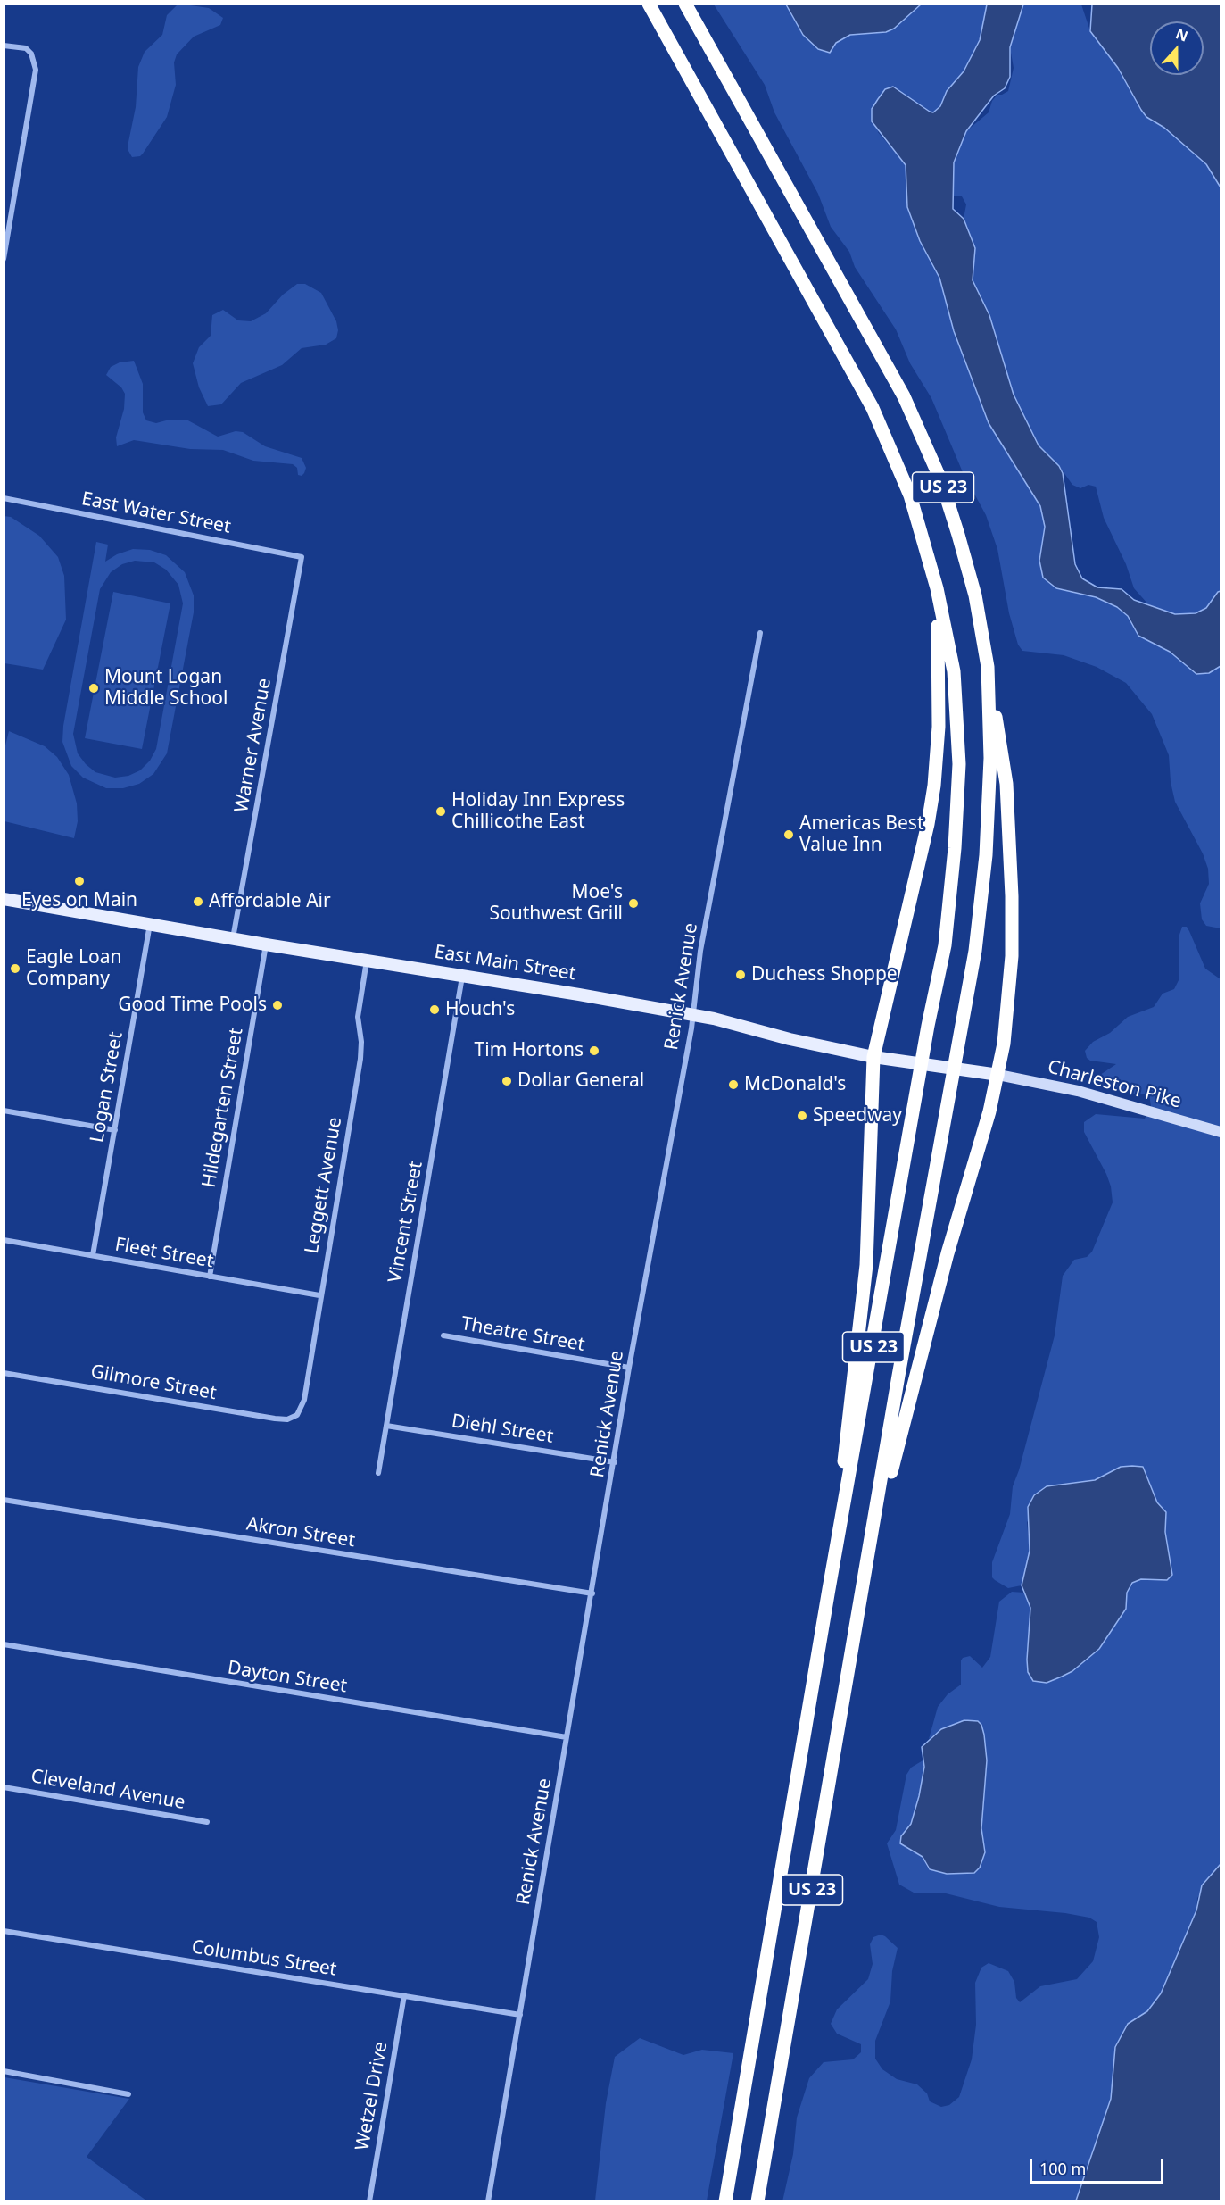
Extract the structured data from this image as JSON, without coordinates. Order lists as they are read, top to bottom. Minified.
{"streets":{"highway":["US 23"],"main road":["East Main Street"],"street":["East Water Street","Warner Avenue","Renick Avenue","Charleston Pike","Logan Street","Hildegarten Street","Leggett Avenue","Vincent Street","Fleet Street","Theatre Street","Gilmore Street","Diehl Street","Akron Street","Dayton Street","Cleveland Avenue","Columbus Street","Wetzel Drive"]},"crossings":[["East Water Street","Warner Avenue"],["Warner Avenue","East Main Street"],["East Main Street","Renick Avenue"],["East Main Street","Charleston Pike"],["East Main Street","Logan Street"],["East Main Street","Hildegarten Street"],["East Main Street","Leggett Avenue"],["East Main Street","Vincent Street"],["Renick Avenue","Theatre Street"],["Renick Avenue","Diehl Street"],["Renick Avenue","Akron Street"],["Renick Avenue","Dayton Street"],["Renick Avenue","Columbus Street"],["Logan Street","Fleet Street"],["Hildegarten Street","Fleet Street"],["Leggett Avenue","Fleet Street"],["Leggett Avenue","Gilmore Street"],["Vincent Street","Diehl Street"],["Columbus Street","Wetzel Drive"]],"places":["Mount Logan Middle School","Holiday Inn Express Chillicothe East","Americas Best Value Inn","Eyes on Main","Affordable Air","Moe's Southwest Grill","Eagle Loan Company","Duchess Shoppe","Good Time Pools","Houch's","Tim Hortons","Dollar General","McDonald's","Speedway"],"scale_bar":"100 m","north":"top"}
